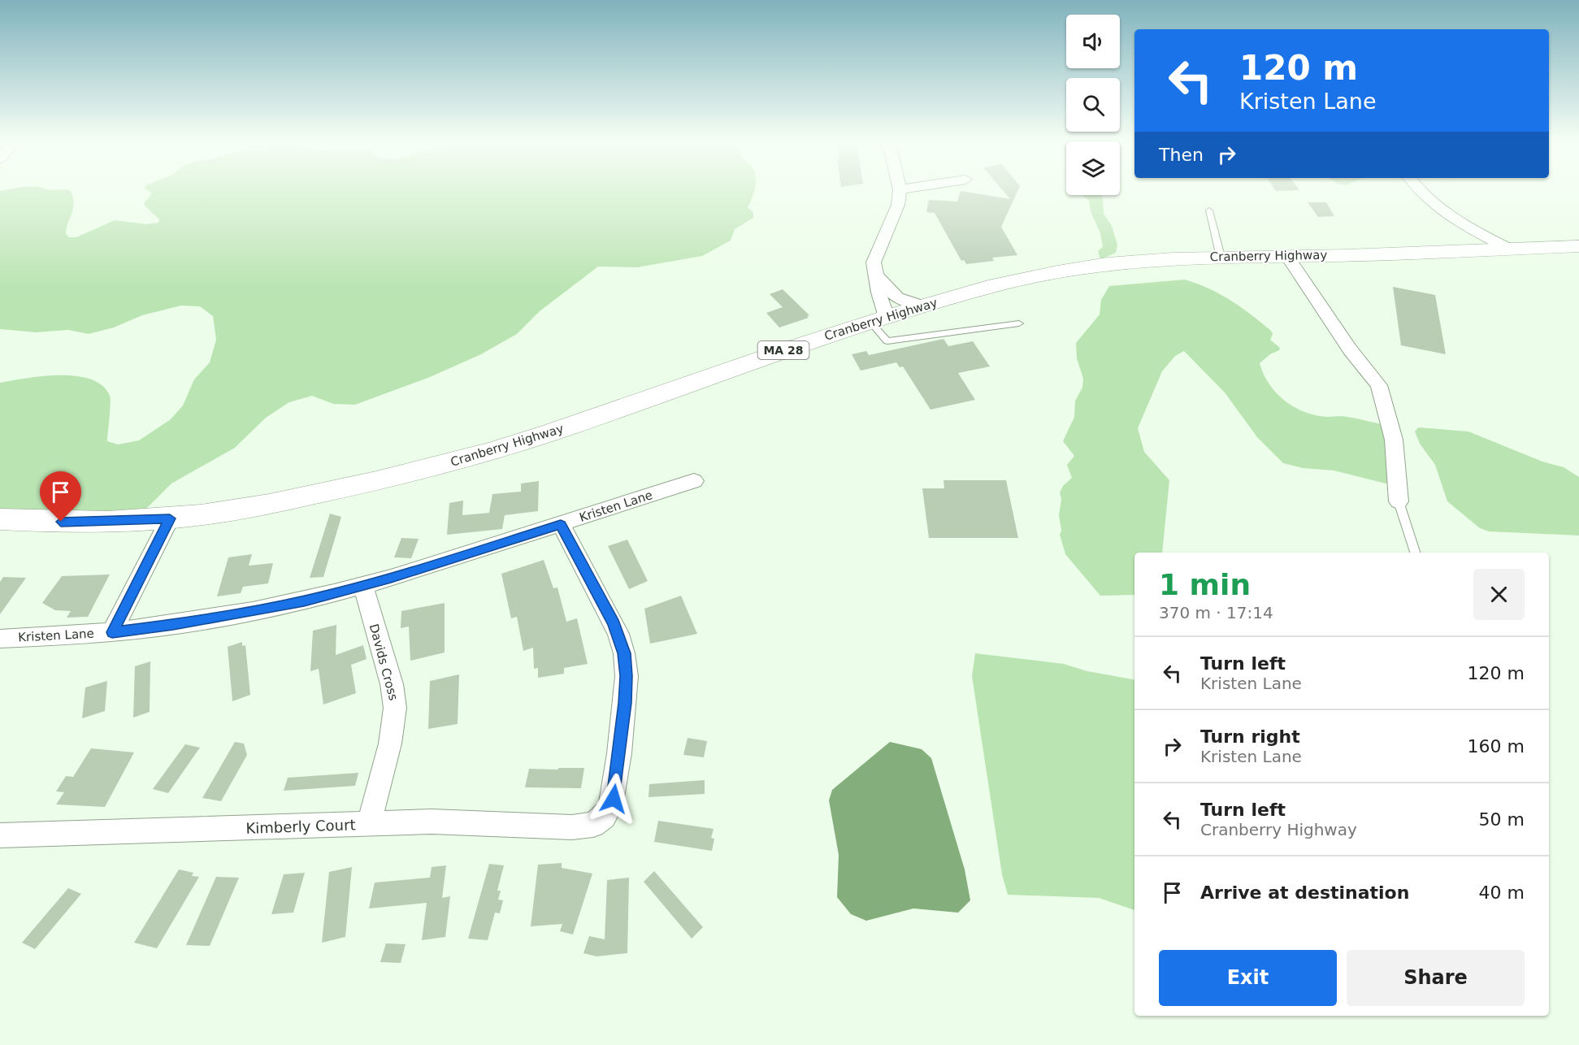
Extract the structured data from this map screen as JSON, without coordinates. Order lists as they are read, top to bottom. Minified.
{"streets":{"main road":["Cranberry Highway","MA 28"],"street":["Kristen Lane","Davids Cross","Kimberly Court"]},"crossings":[["Cranberry Highway","Kristen Lane"],["Kristen Lane","Davids Cross"],["Kristen Lane","Kimberly Court"],["Davids Cross","Kimberly Court"]],"page":{"turn":["120 m","Kristen Lane"],"then":"Then","heading":["1 min","370 m · 17:14"],"list":[{"name":"Turn left","note":"Kristen Lane","value":"120 m"},{"name":"Turn right","note":"Kristen Lane","value":"160 m"},{"name":"Turn left","note":"Cranberry Highway","value":"50 m"},{"name":"Arrive at destination","value":"40 m"}],"buttons":["Exit","Share"]}}
